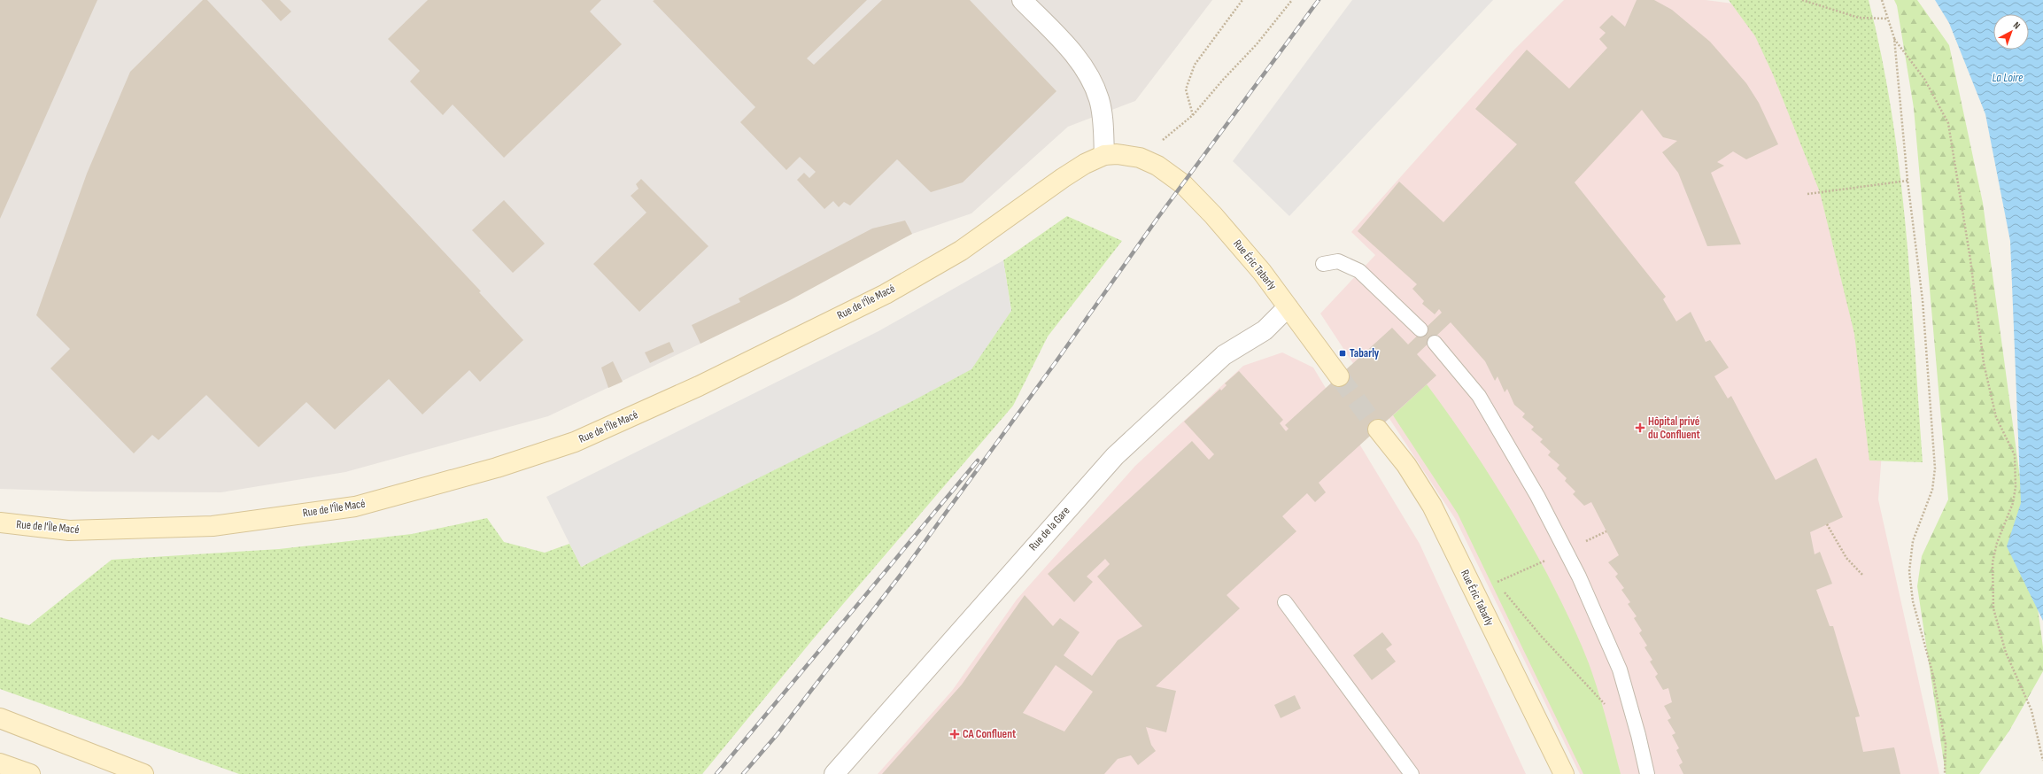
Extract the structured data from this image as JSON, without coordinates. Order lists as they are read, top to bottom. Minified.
{"streets":{"street":["Rue Éric Tabarly","Rue de l'Île Macé","Rue de la Gare"]},"crossings":[["Rue Éric Tabarly","Rue de l'Île Macé"],["Rue Éric Tabarly","Rue de la Gare"]],"water":["La Loire"],"places":{"transit":["Tabarly"],"health":["Hôpital privé du Confluent","CA Confluent"]},"north":"top right"}
